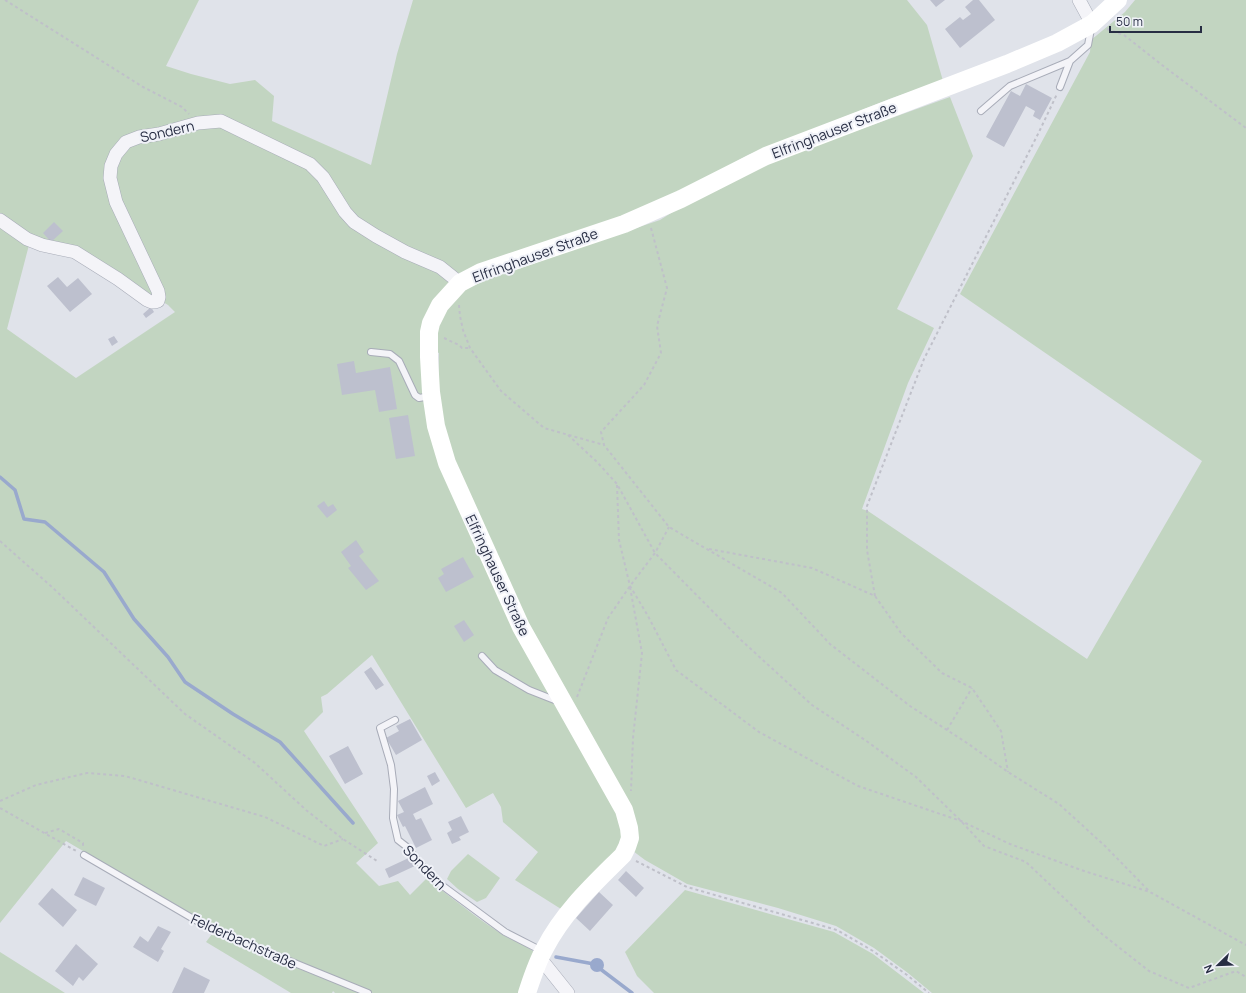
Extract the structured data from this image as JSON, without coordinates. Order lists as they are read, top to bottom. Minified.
{"streets":{"street":["Elfringhauser Straße","Sondern"],"lane":["Felderbachstraße"]},"crossings":[["Elfringhauser Straße","Sondern"]],"scale_bar":"50 m","north":"bottom left"}
